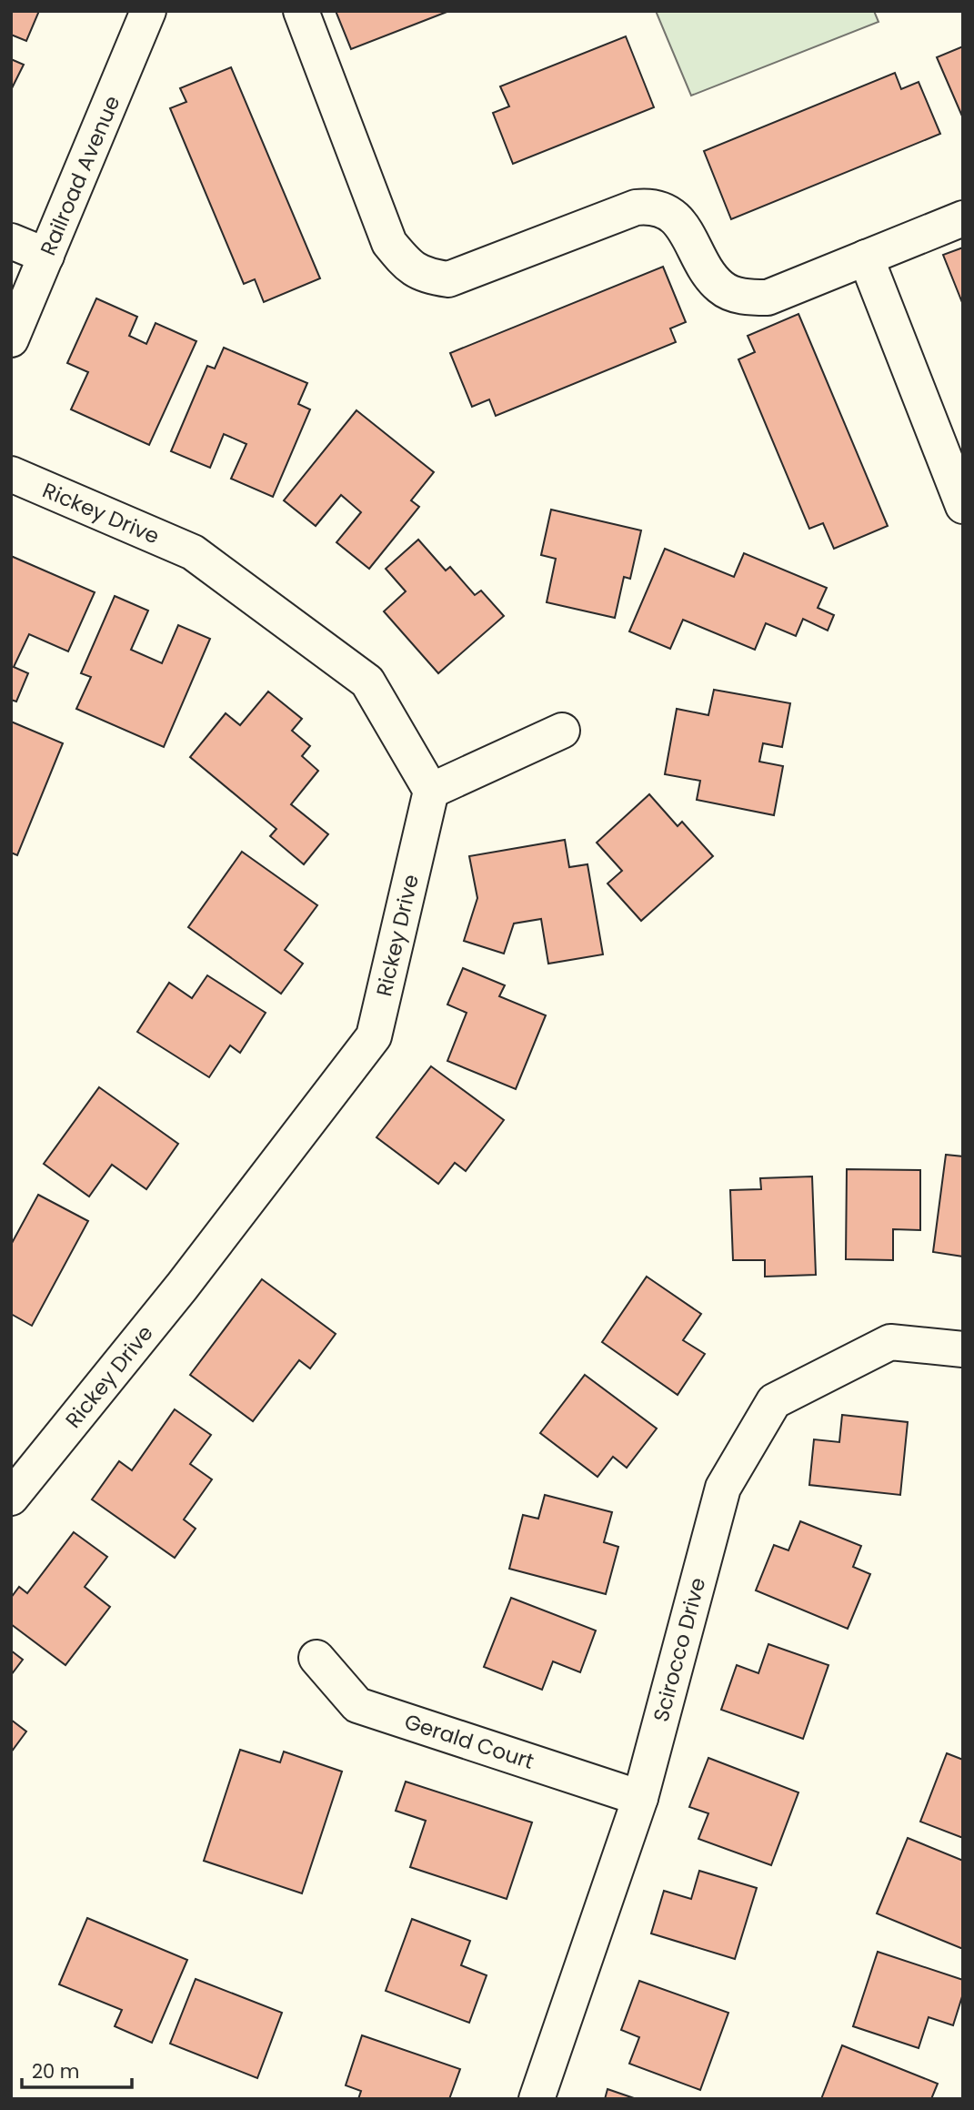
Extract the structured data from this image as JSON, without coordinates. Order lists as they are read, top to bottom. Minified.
{"streets":{"street":["Railroad Avenue","Rickey Drive","Scirocco Drive","Gerald Court"]},"crossings":[["Scirocco Drive","Gerald Court"]],"scale_bar":"20 m"}
